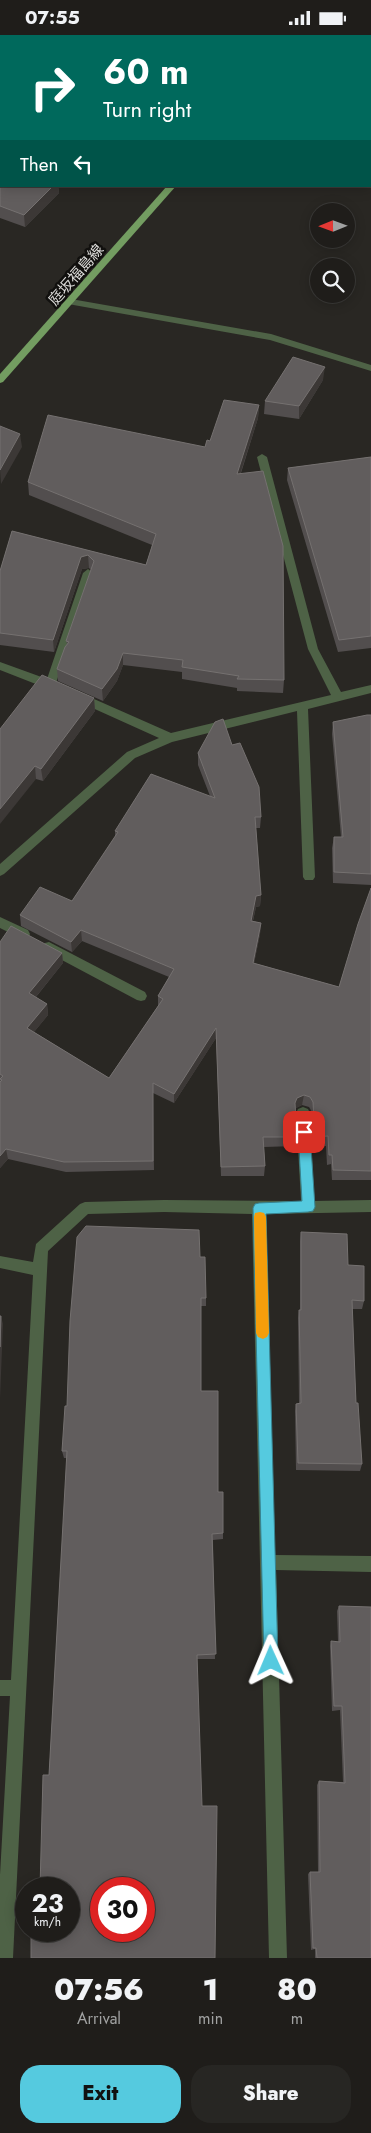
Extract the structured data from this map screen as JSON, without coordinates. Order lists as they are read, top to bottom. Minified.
{"streets":{"main road":["庭坂福島線"]},"north":"left","page":{"status":"07:55","turn":["60 m","Turn right"],"then":"Then","speed":"23 km/h","limit":"30","eta":["07:56","Arrival","1","min","80","m"],"buttons":["Exit","Share"]}}
